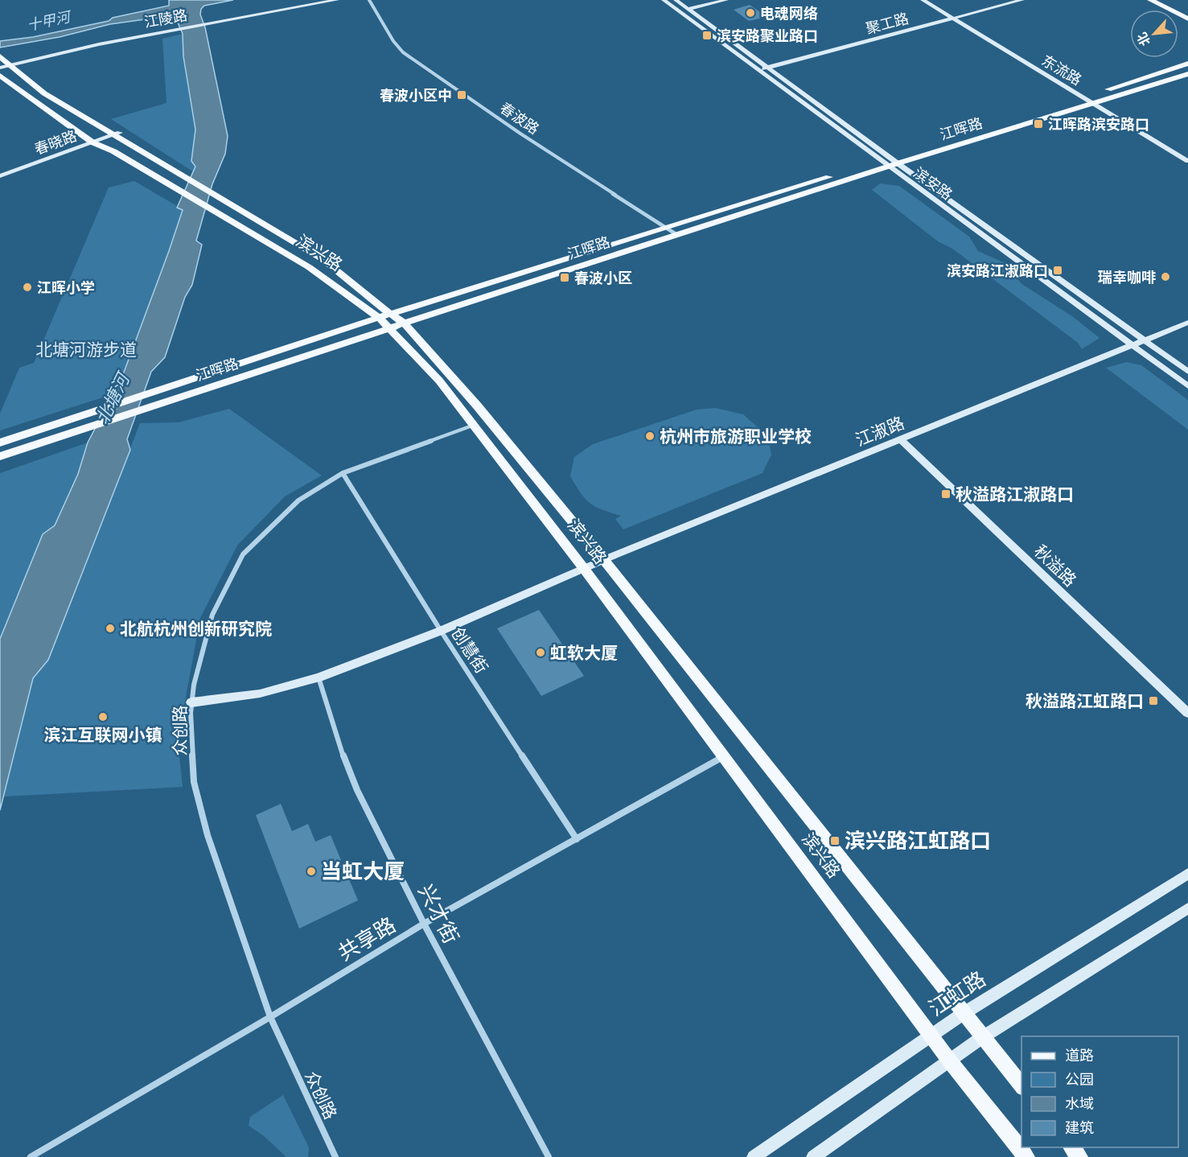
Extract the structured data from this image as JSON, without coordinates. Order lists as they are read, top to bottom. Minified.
{"streets":{"main road":["江陵路","聚工路","东流路","江晖路","春晓路","滨安路","滨兴路","江淑路","秋溢路","江虹路"],"street":["春波路","创慧街","众创路","兴才街","共享路"]},"crossings":[["江陵路","滨兴路"],["聚工路","东流路"],["聚工路","滨安路"],["东流路","江晖路"],["春波路","江晖路"],["江晖路","滨安路"],["江晖路","滨兴路"],["春晓路","滨兴路"],["滨安路","江淑路"],["滨兴路","江淑路"],["滨兴路","众创路"],["滨兴路","共享路"],["滨兴路","江虹路"],["江淑路","秋溢路"],["江淑路","创慧街"],["江淑路","众创路"],["江淑路","兴才街"],["创慧街","众创路"],["创慧街","共享路"],["众创路","共享路"],["兴才街","共享路"]],"water":["十甲河","北塘河"],"parks":["北塘河游步道"],"places":{"other":["电魂网络","瑞幸咖啡","江晖小学","杭州市旅游职业学校","北航杭州创新研究院","虹软大厦","滨江互联网小镇","当虹大厦"],"transit":["滨安路聚业路口","春波小区中","江晖路滨安路口","滨安路江淑路口","春波小区","秋溢路江淑路口","秋溢路江虹路口","滨兴路江虹路口"]},"legend":["道路","公园","水域","建筑"],"north":"bottom left"}
